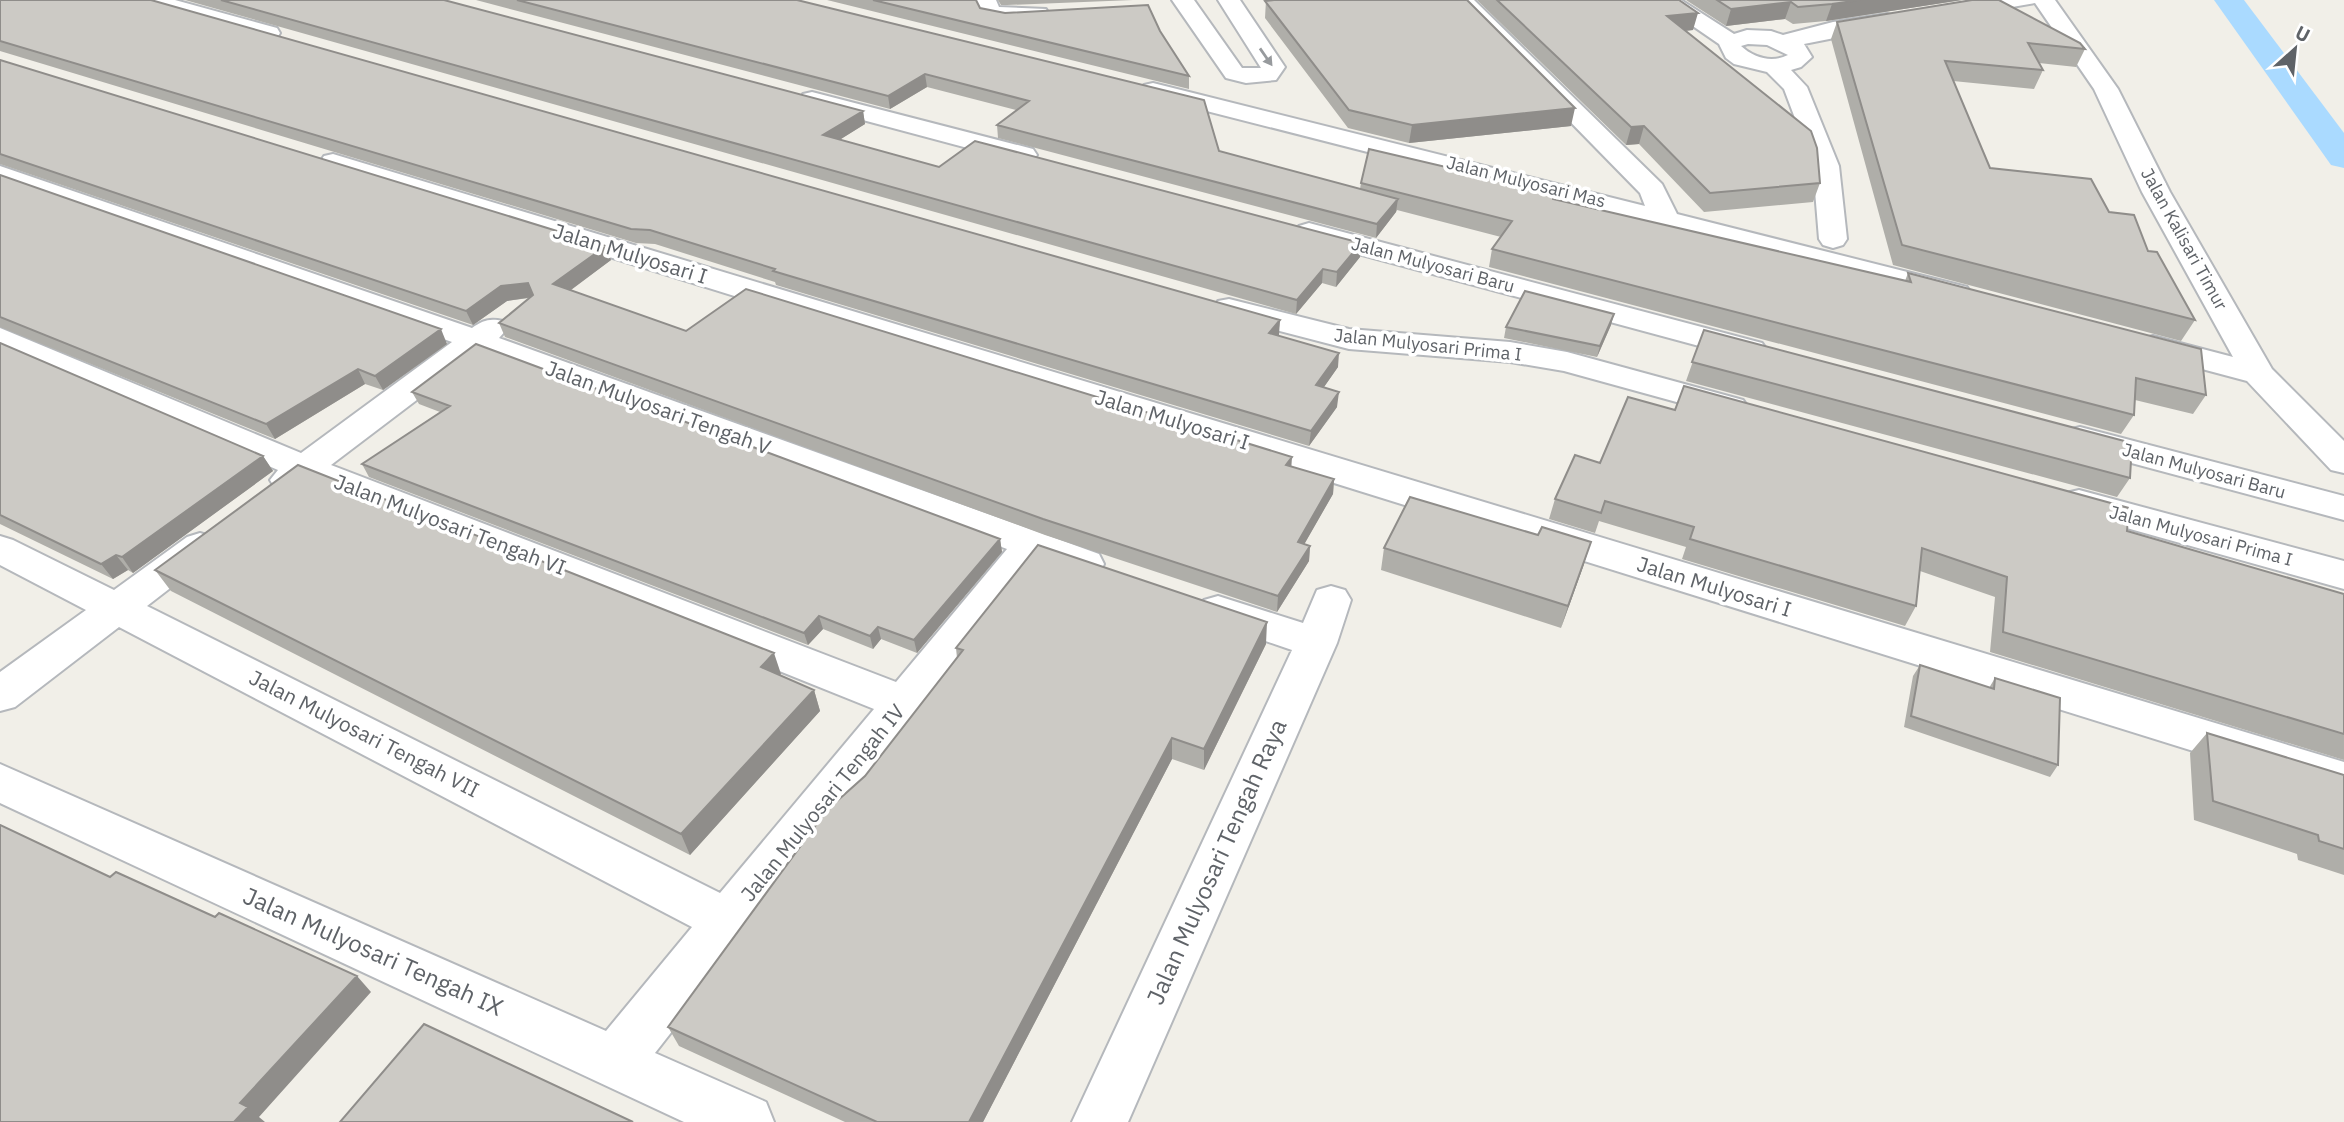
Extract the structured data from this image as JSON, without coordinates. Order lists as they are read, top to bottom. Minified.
{"streets":{"street":["Jalan Mulyosari Mas","Jalan Kalisari Timur","Jalan Mulyosari I","Jalan Mulyosari Baru","Jalan Mulyosari Prima I","Jalan Mulyosari Tengah V","Jalan Mulyosari Tengah VI","Jalan Mulyosari Tengah VII","Jalan Mulyosari Tengah IV","Jalan Mulyosari Tengah Raya","Jalan Mulyosari Tengah IX"]},"crossings":[["Jalan Mulyosari Tengah V","Jalan Mulyosari Tengah IV"],["Jalan Mulyosari Tengah VI","Jalan Mulyosari Tengah IV"],["Jalan Mulyosari Tengah VII","Jalan Mulyosari Tengah IV"],["Jalan Mulyosari Tengah IV","Jalan Mulyosari Tengah IX"]],"north":"top right"}
